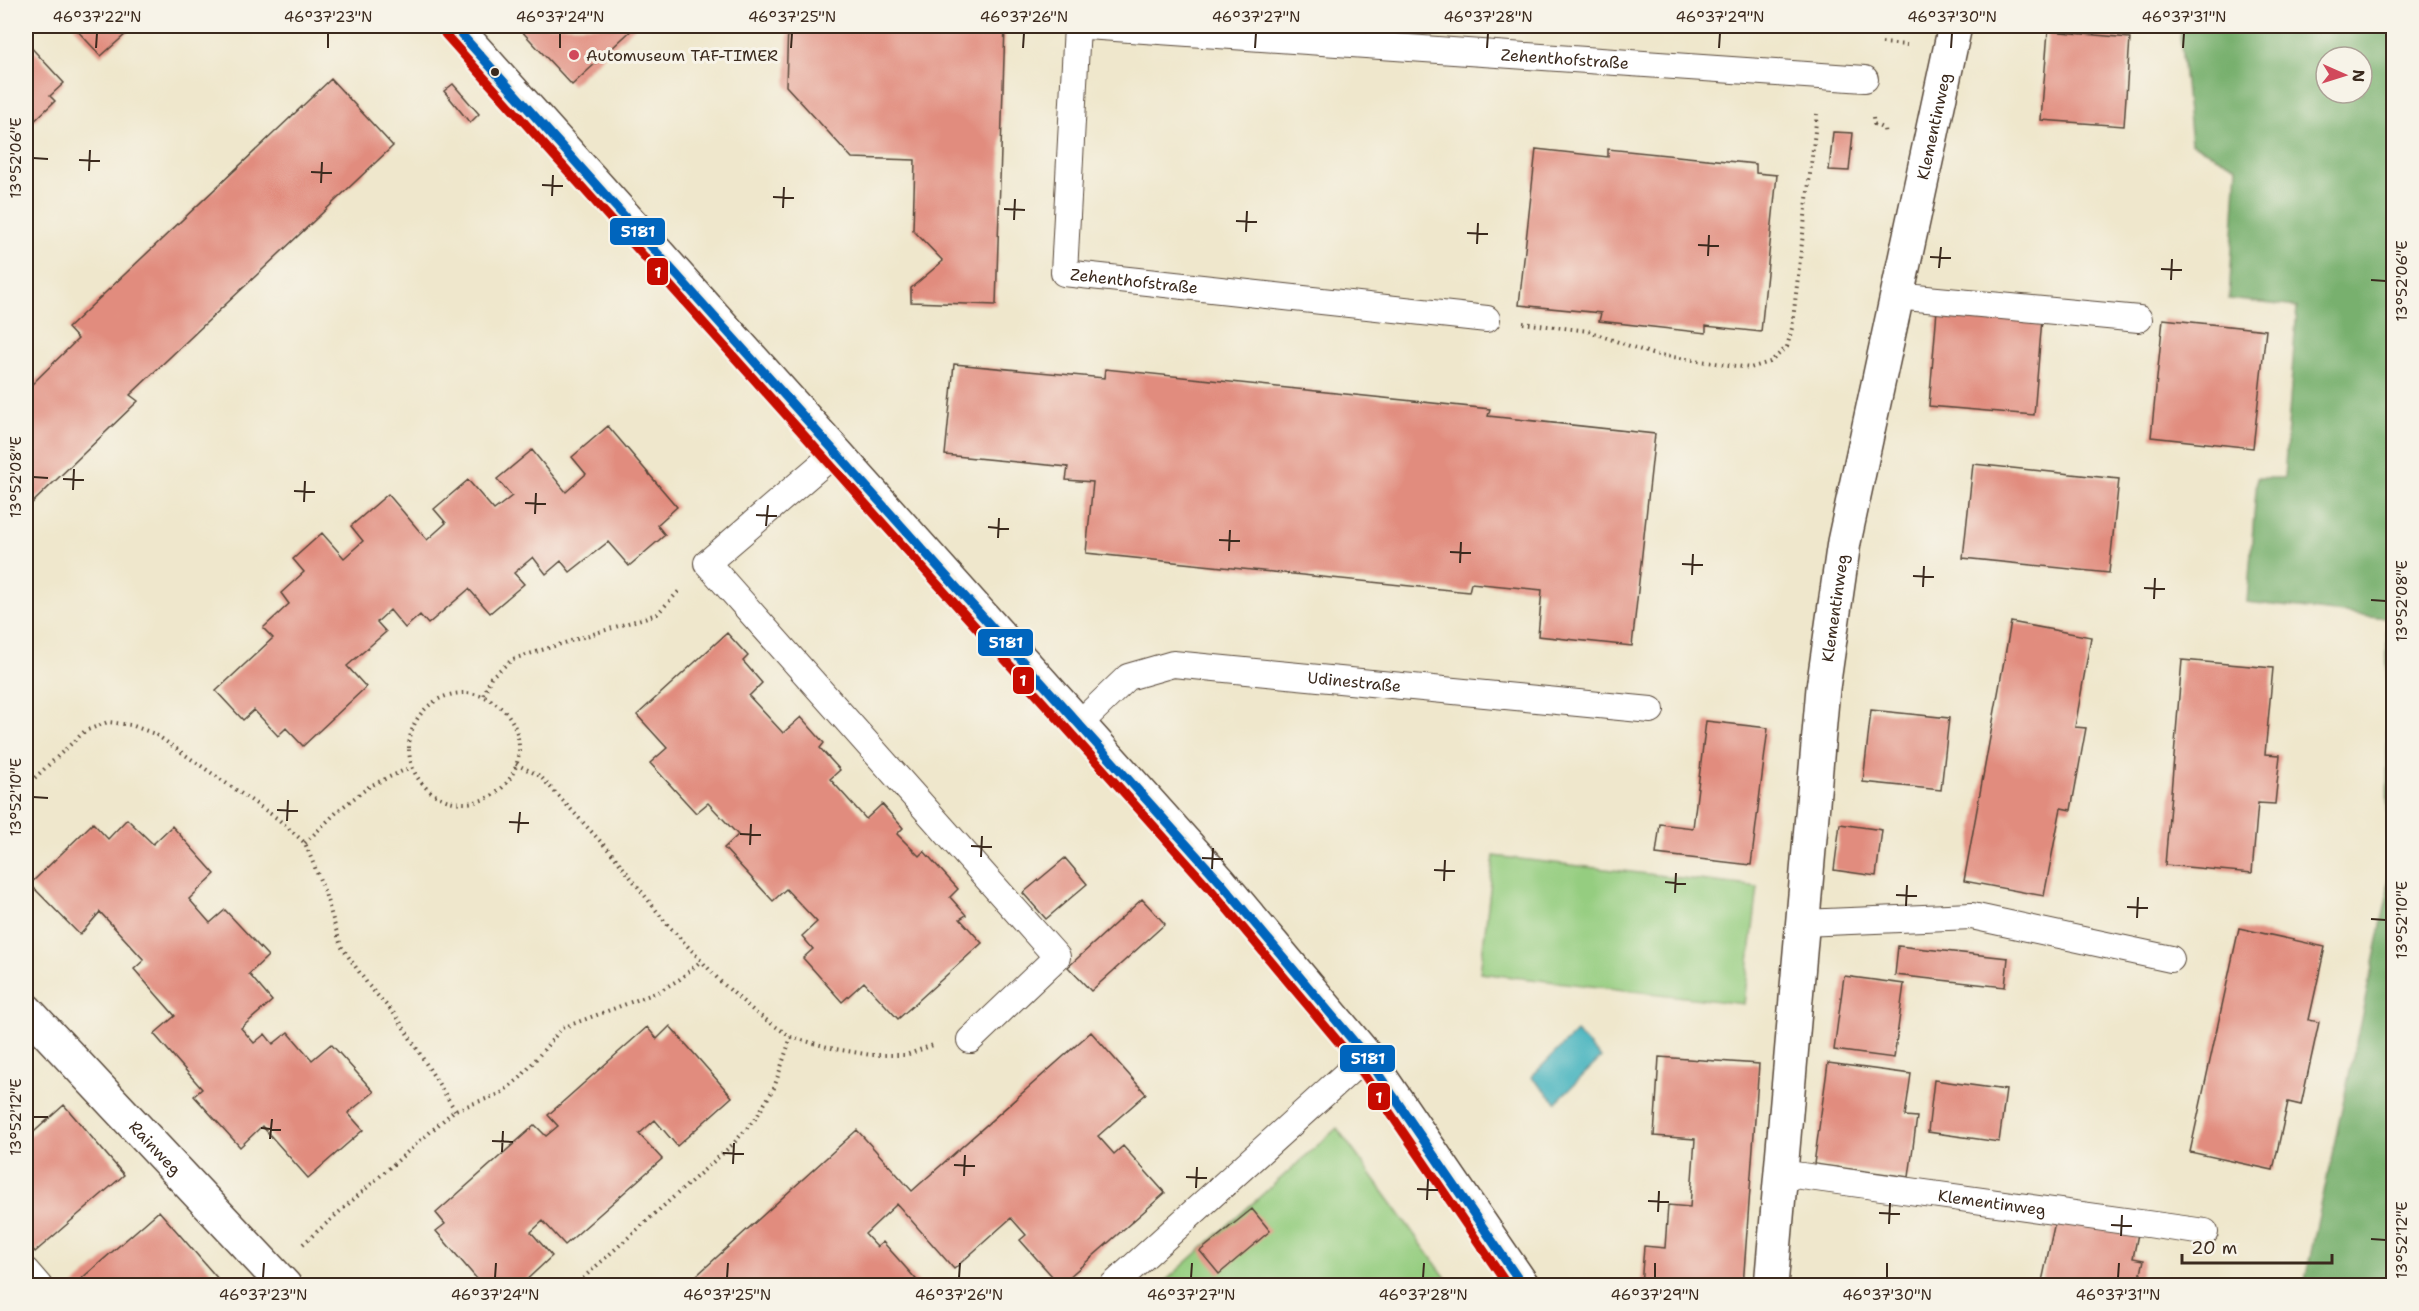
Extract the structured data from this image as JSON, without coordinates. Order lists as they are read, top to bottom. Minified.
{"streets":{"street":["Klementinweg","Rainweg"],"lane":["Zehenthofstraße","Udinestraße"]},"places":["Automuseum TAF-TIMER"],"lines":["transit line 5181","transit line 1"],"scale_bar":"20 m","north":"right","coordinates":["46°37'22\"N","46°37'23\"N","46°37'24\"N","46°37'25\"N","46°37'26\"N","46°37'27\"N","46°37'28\"N","46°37'29\"N","46°37'30\"N","46°37'31\"N","13°52'06\"E","13°52'08\"E","13°52'10\"E","13°52'12\"E"]}
